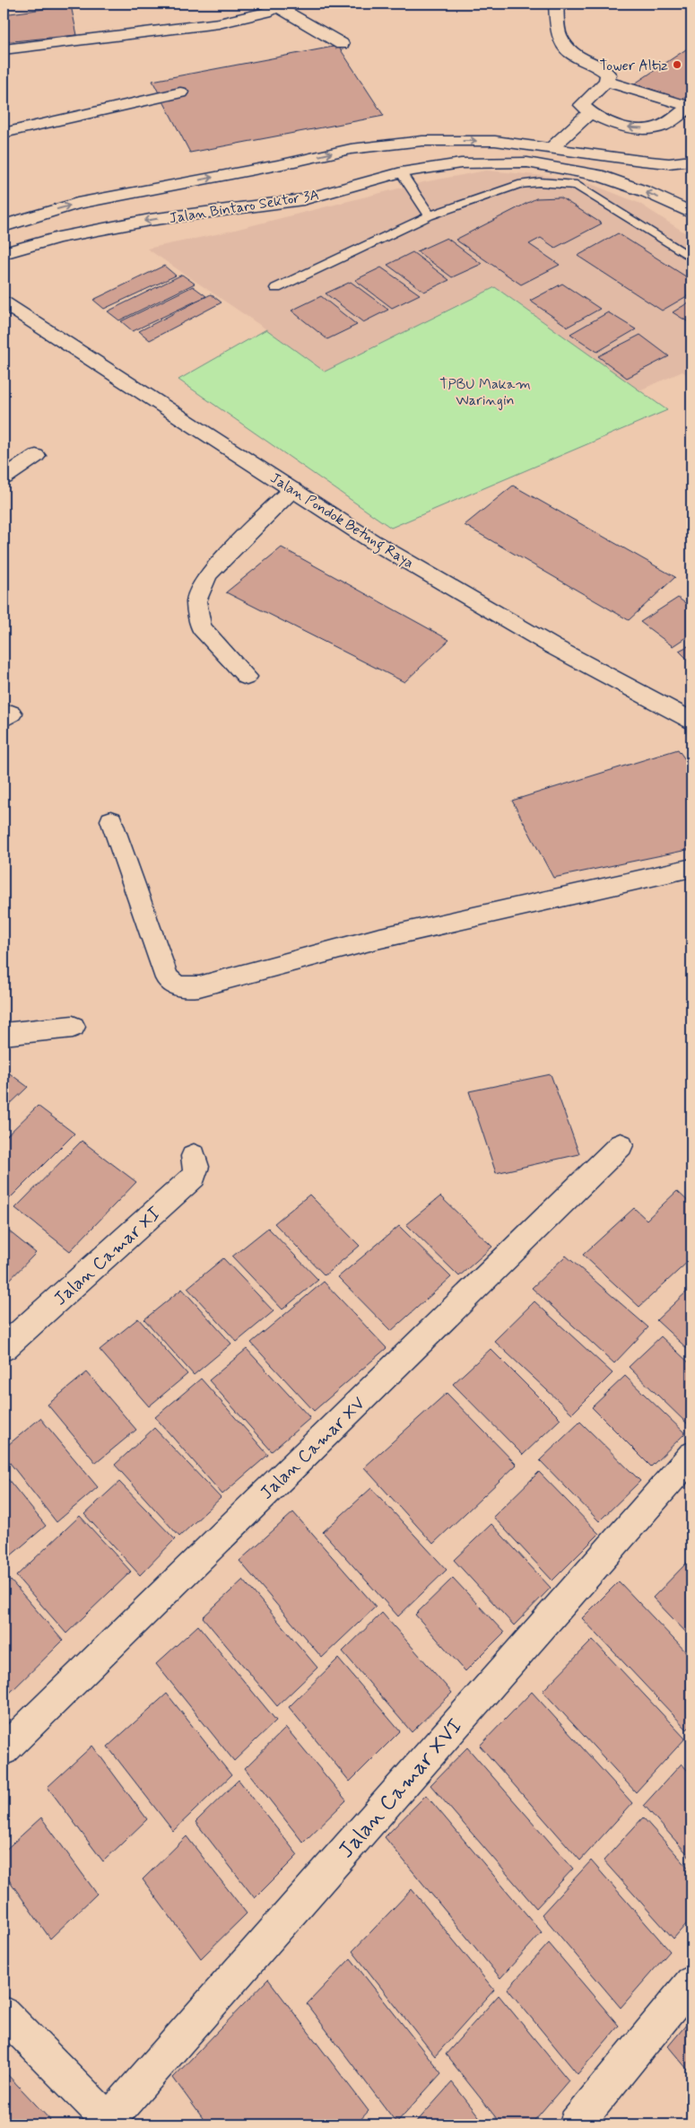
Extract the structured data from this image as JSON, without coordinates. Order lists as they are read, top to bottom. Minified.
{"streets":{"street":["Jalan Bintaro Sektor 3A","Jalan Pondok Betung Raya","Jalan Camar XI","Jalan Camar XV","Jalan Camar XVI"]},"parks":["TPBU Makam Waringin"],"places":["Tower Altiz"]}
